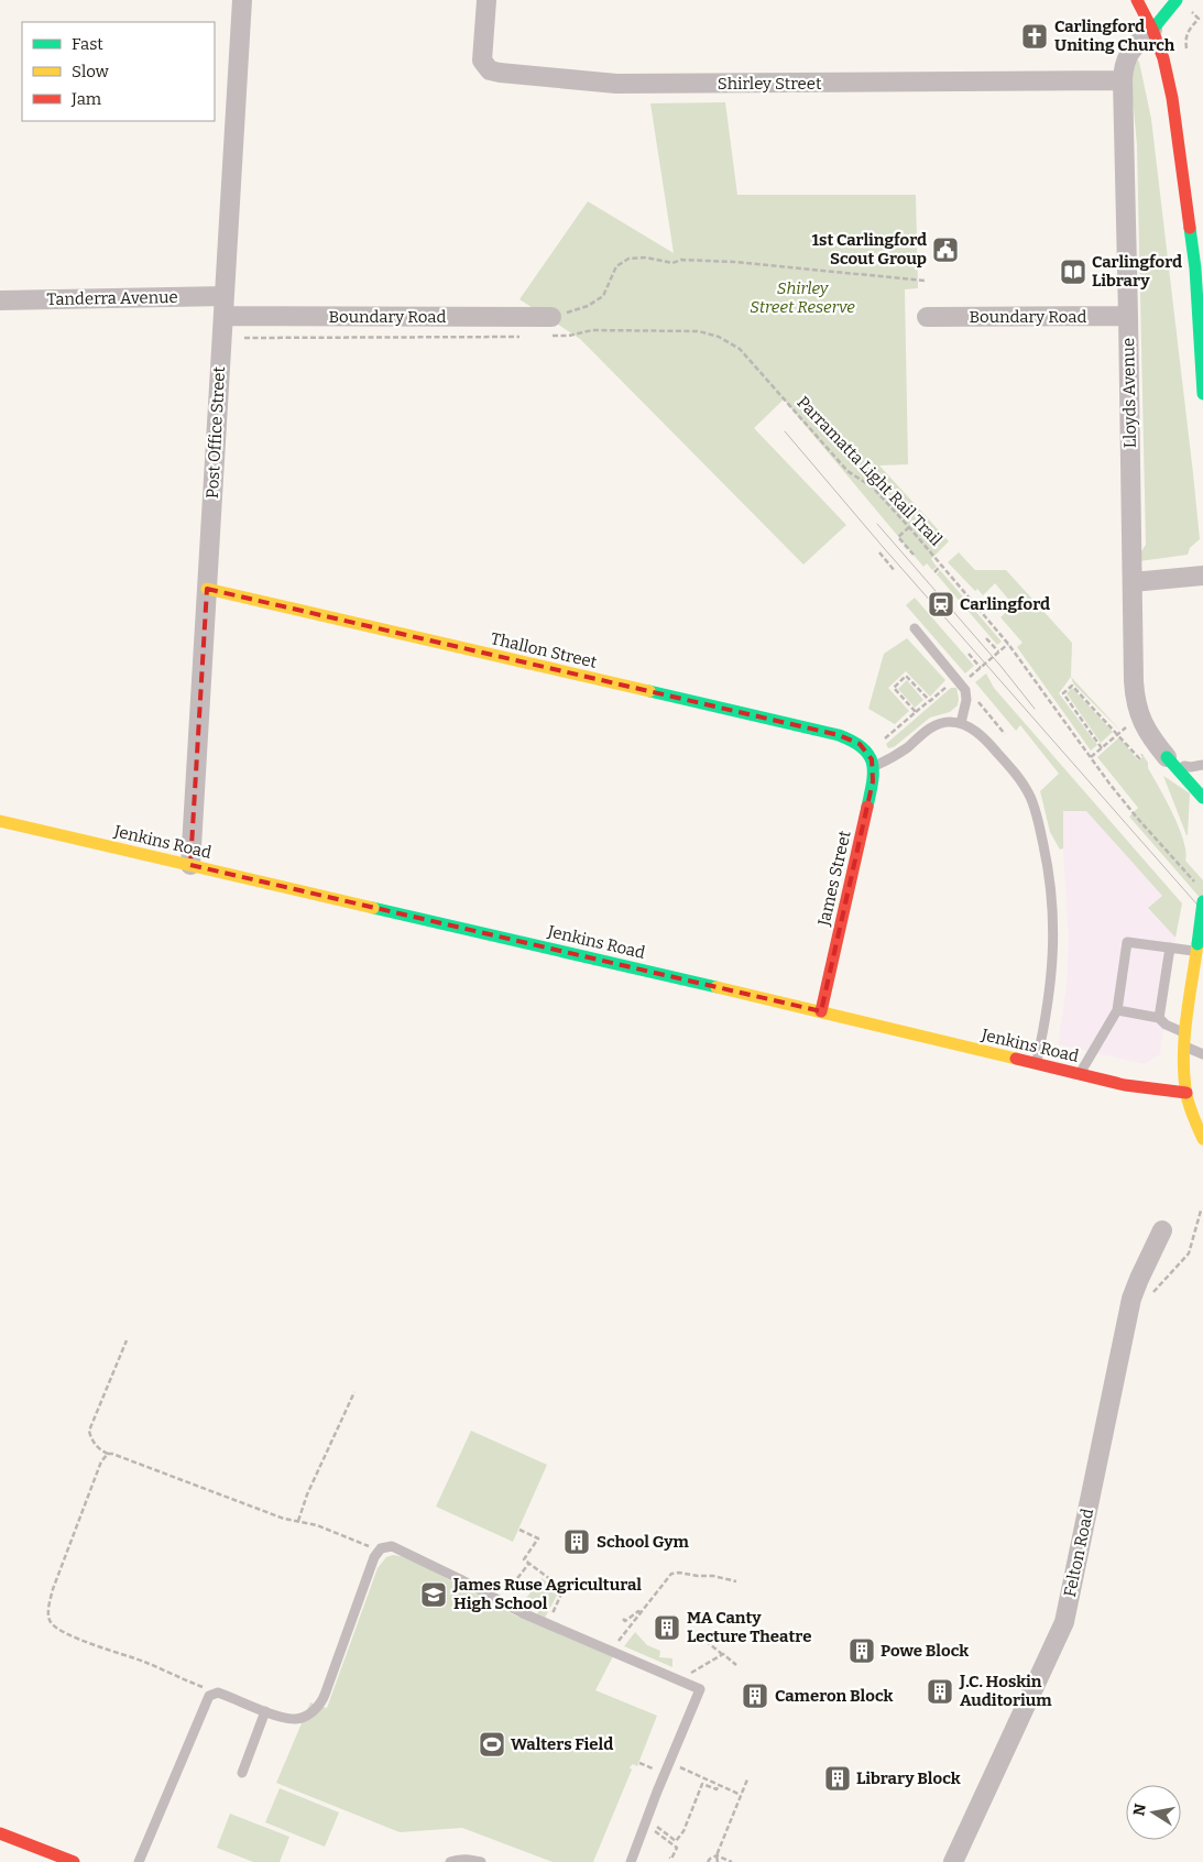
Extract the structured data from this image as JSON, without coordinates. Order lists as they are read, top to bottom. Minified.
{"streets":{"main road":["Thallon Street","Jenkins Road","James Street"],"street":["Shirley Street","Tanderra Avenue","Boundary Road","Lloyds Avenue","Post Office Street","Felton Road"],"path":["Parramatta Light Rail Trail"]},"crossings":[["Shirley Street","Lloyds Avenue"],["Tanderra Avenue","Post Office Street"],["Boundary Road","Lloyds Avenue"],["Boundary Road","Post Office Street"],["Post Office Street","Thallon Street"],["Post Office Street","Jenkins Road"],["Thallon Street","James Street"],["Jenkins Road","James Street"]],"parks":["Shirley Street Reserve"],"places":{"church":["Carlingford Uniting Church"],"public building":["1st Carlingford Scout Group"],"library":["Carlingford Library"],"station":["Carlingford"],"building":["School Gym","MA Canty Lecture Theatre","Powe Block","J.C. Hoskin Auditorium","Cameron Block","Library Block"],"school or university":["James Ruse Agricultural High School"],"sports":["Walters Field"]},"legend":["Fast","Slow","Jam"],"north":"left"}
